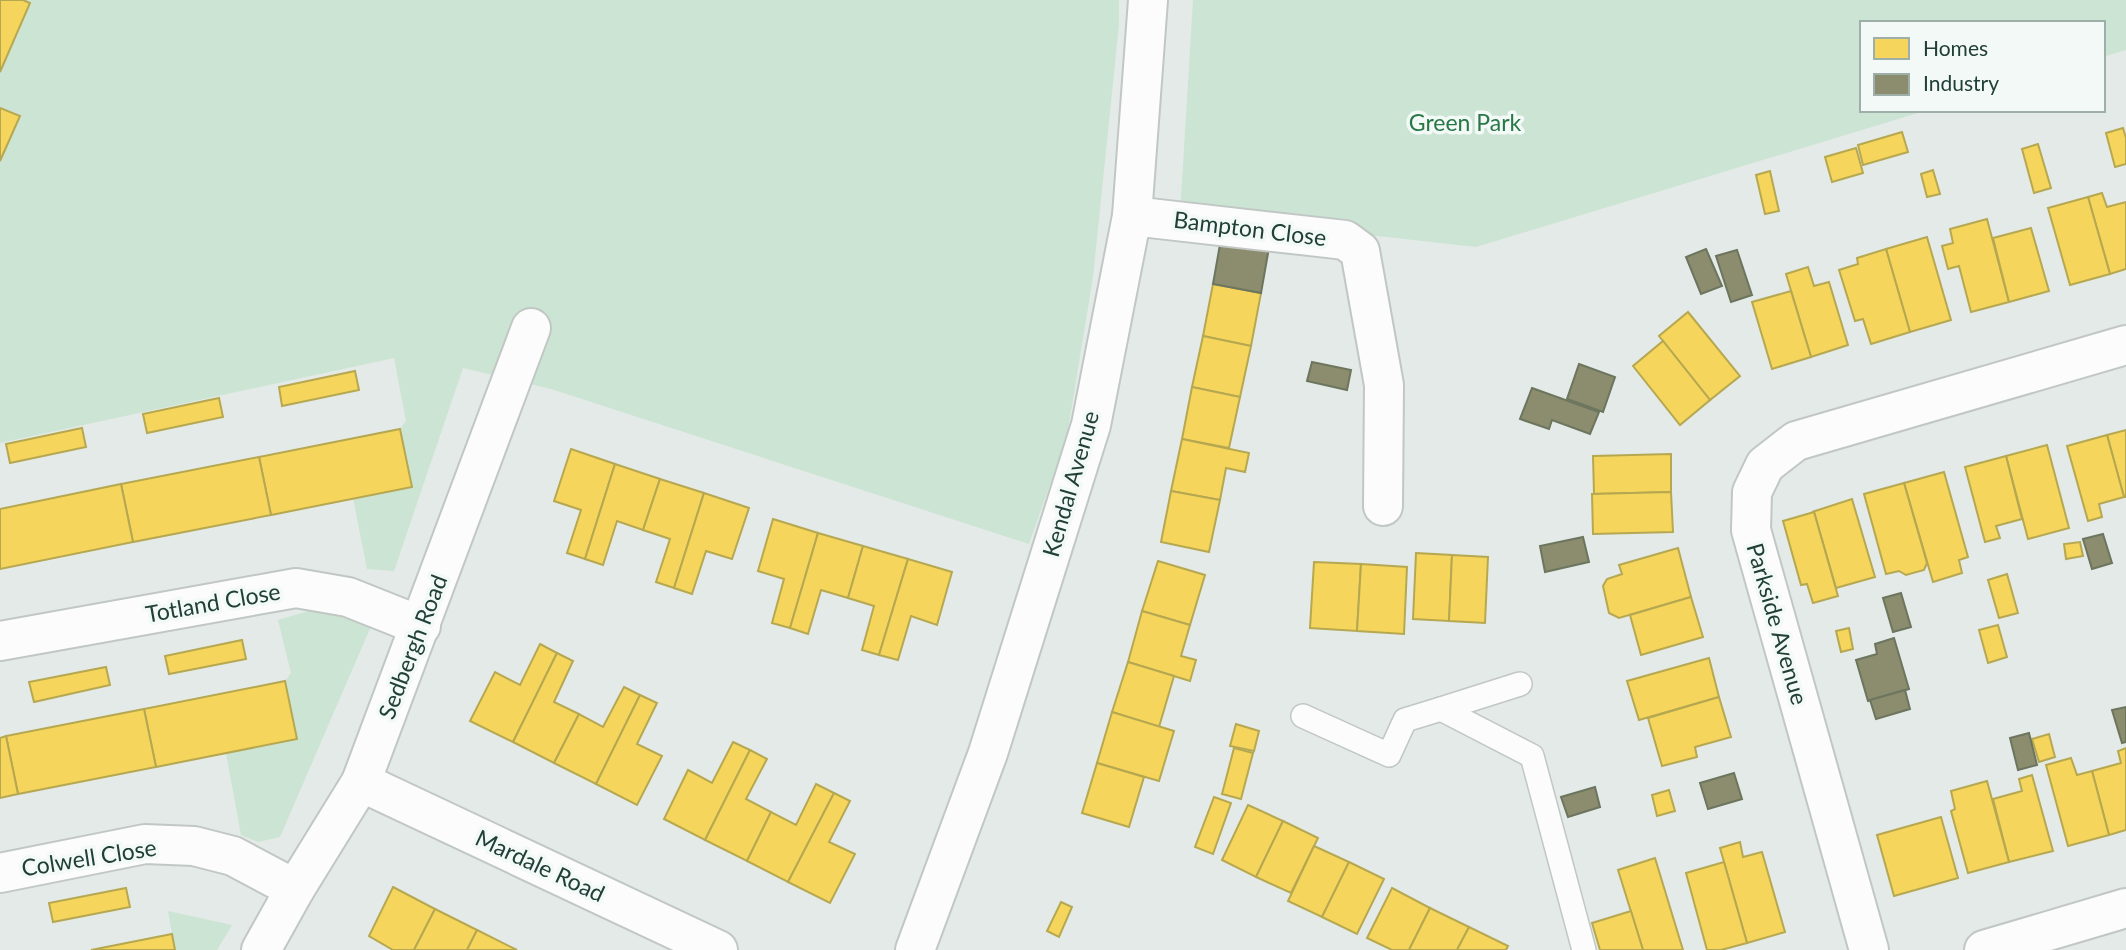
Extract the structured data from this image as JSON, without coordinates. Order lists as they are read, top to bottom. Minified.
{"streets":{"street":["Bampton Close","Kendal Avenue","Totland Close","Parkside Avenue","Sedbergh Road","Colwell Close","Mardale Road"]},"crossings":[["Bampton Close","Kendal Avenue"],["Totland Close","Sedbergh Road"],["Sedbergh Road","Colwell Close"],["Sedbergh Road","Mardale Road"]],"parks":["Green Park"],"legend":["Homes","Industry"]}
